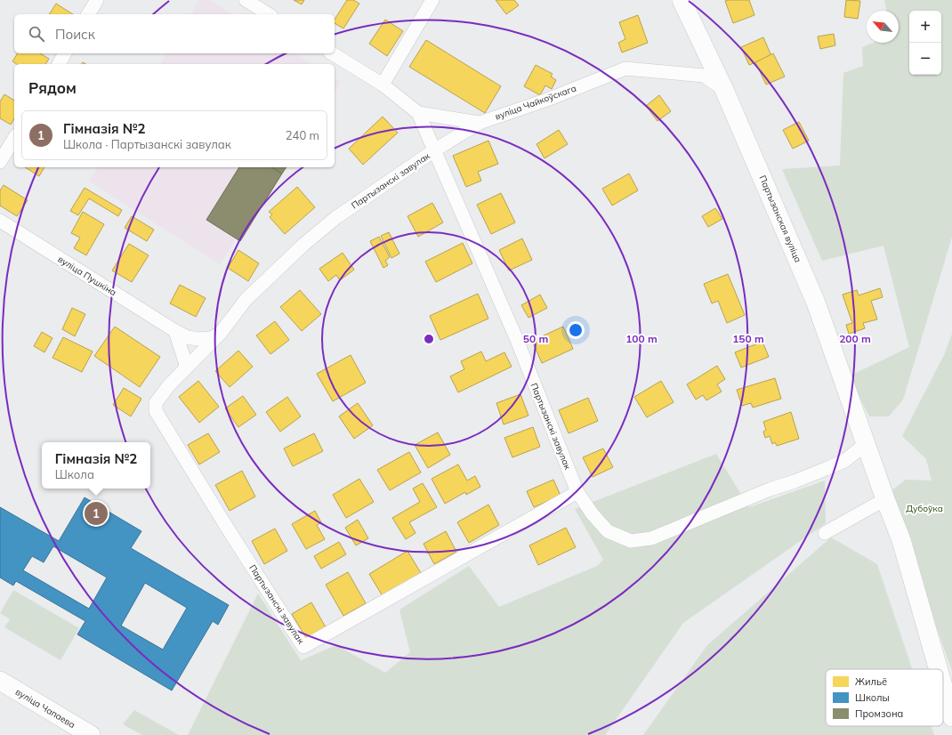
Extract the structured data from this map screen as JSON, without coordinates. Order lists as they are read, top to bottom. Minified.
{"streets":{"main road":["Партызанская вуліца","вуліца Чапаева"],"street":["вуліца Чайкоўскага","Партызанскі завулак","вуліца Пушкіна"]},"crossings":[["вуліца Чайкоўскага","Партызанскі завулак"],["вуліца Чайкоўскага","Партызанская вуліца"],["Партызанскі завулак","Партызанская вуліца"]],"parks":["Дубоўка"],"legend":["Жильё","Школы","Промзона"],"north":"top left","page":{"map_buttons":["+","−"],"search":"Поиск","heading":"Рядом","list":[{"mark":"1","name":"Гімназія №2","note":"Школа · Партызанскі завулак","value":"240 m"}],"popup":["Гімназія №2","Школа"],"pins":"1"},"rings":["50 m","100 m","150 m","200 m"]}
